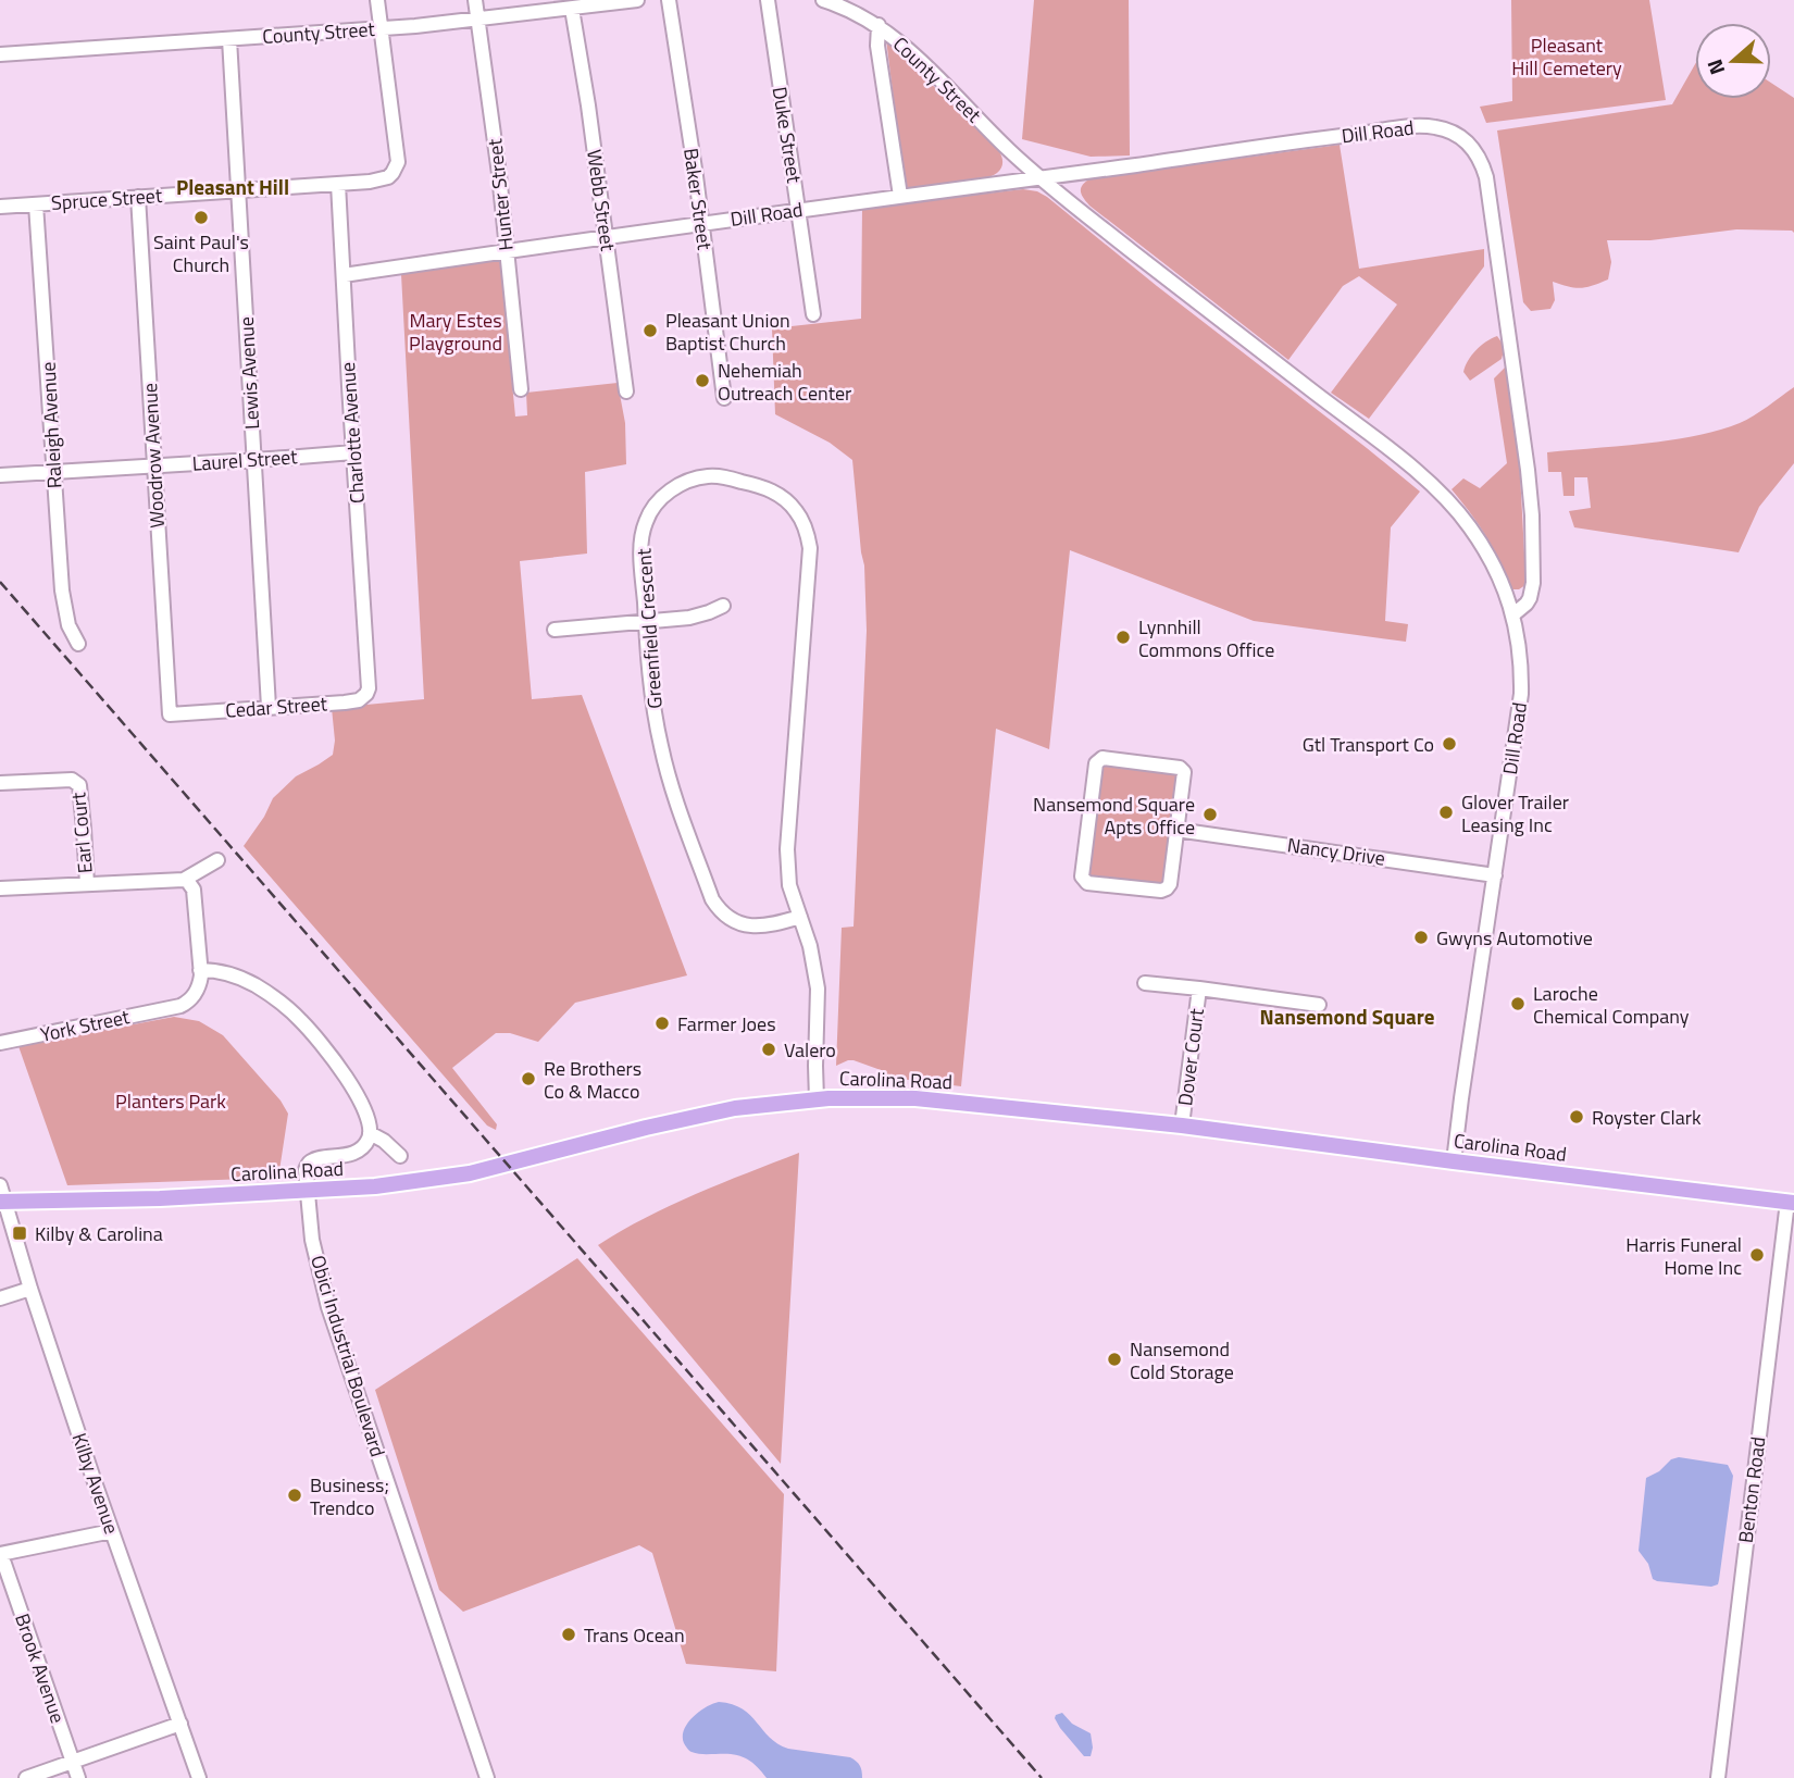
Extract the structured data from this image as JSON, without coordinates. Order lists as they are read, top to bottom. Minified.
{"streets":{"main road":["Carolina Road"],"street":["County Street","Dill Road","Duke Street","Hunter Street","Spruce Street","Baker Street","Webb Street","Lewis Avenue","Raleigh Avenue","Charlotte Avenue","Woodrow Avenue","Laurel Street","Greenfield Crescent","Cedar Street","Earl Court","Nancy Drive","York Street","Dover Court","Obici Industrial Boulevard","Kilby Avenue","Benton Road","Brook Avenue"]},"crossings":[["County Street","Dill Road"],["County Street","Hunter Street"],["County Street","Spruce Street"],["County Street","Webb Street"],["County Street","Lewis Avenue"],["Dill Road","Duke Street"],["Dill Road","Hunter Street"],["Dill Road","Baker Street"],["Dill Road","Webb Street"],["Dill Road","Charlotte Avenue"],["Dill Road","Nancy Drive"],["Dill Road","Carolina Road"],["Spruce Street","Lewis Avenue"],["Spruce Street","Raleigh Avenue"],["Spruce Street","Charlotte Avenue"],["Spruce Street","Woodrow Avenue"],["Lewis Avenue","Laurel Street"],["Lewis Avenue","Cedar Street"],["Raleigh Avenue","Laurel Street"],["Charlotte Avenue","Laurel Street"],["Charlotte Avenue","Cedar Street"],["Woodrow Avenue","Laurel Street"],["Woodrow Avenue","Cedar Street"],["Greenfield Crescent","Carolina Road"],["Dover Court","Carolina Road"],["Carolina Road","Obici Industrial Boulevard"],["Carolina Road","Kilby Avenue"],["Carolina Road","Benton Road"]],"districts":["Pleasant Hill","Nansemond Square"],"parks":["Pleasant Hill Cemetery","Mary Estes Playground","Planters Park"],"places":{"other":["Saint Paul's Church","Pleasant Union Baptist Church","Nehemiah Outreach Center","Lynnhill Commons Office","Gtl Transport Co","Glover Trailer Leasing Inc","Nansemond Square Apts Office","Gwyns Automotive","Laroche Chemical Company","Farmer Joes","Valero","Re Brothers Co & Macco","Royster Clark","Harris Funeral Home Inc","Nansemond Cold Storage","Business; Trendco","Trans Ocean"],"transit":["Kilby & Carolina"]},"north":"left"}
